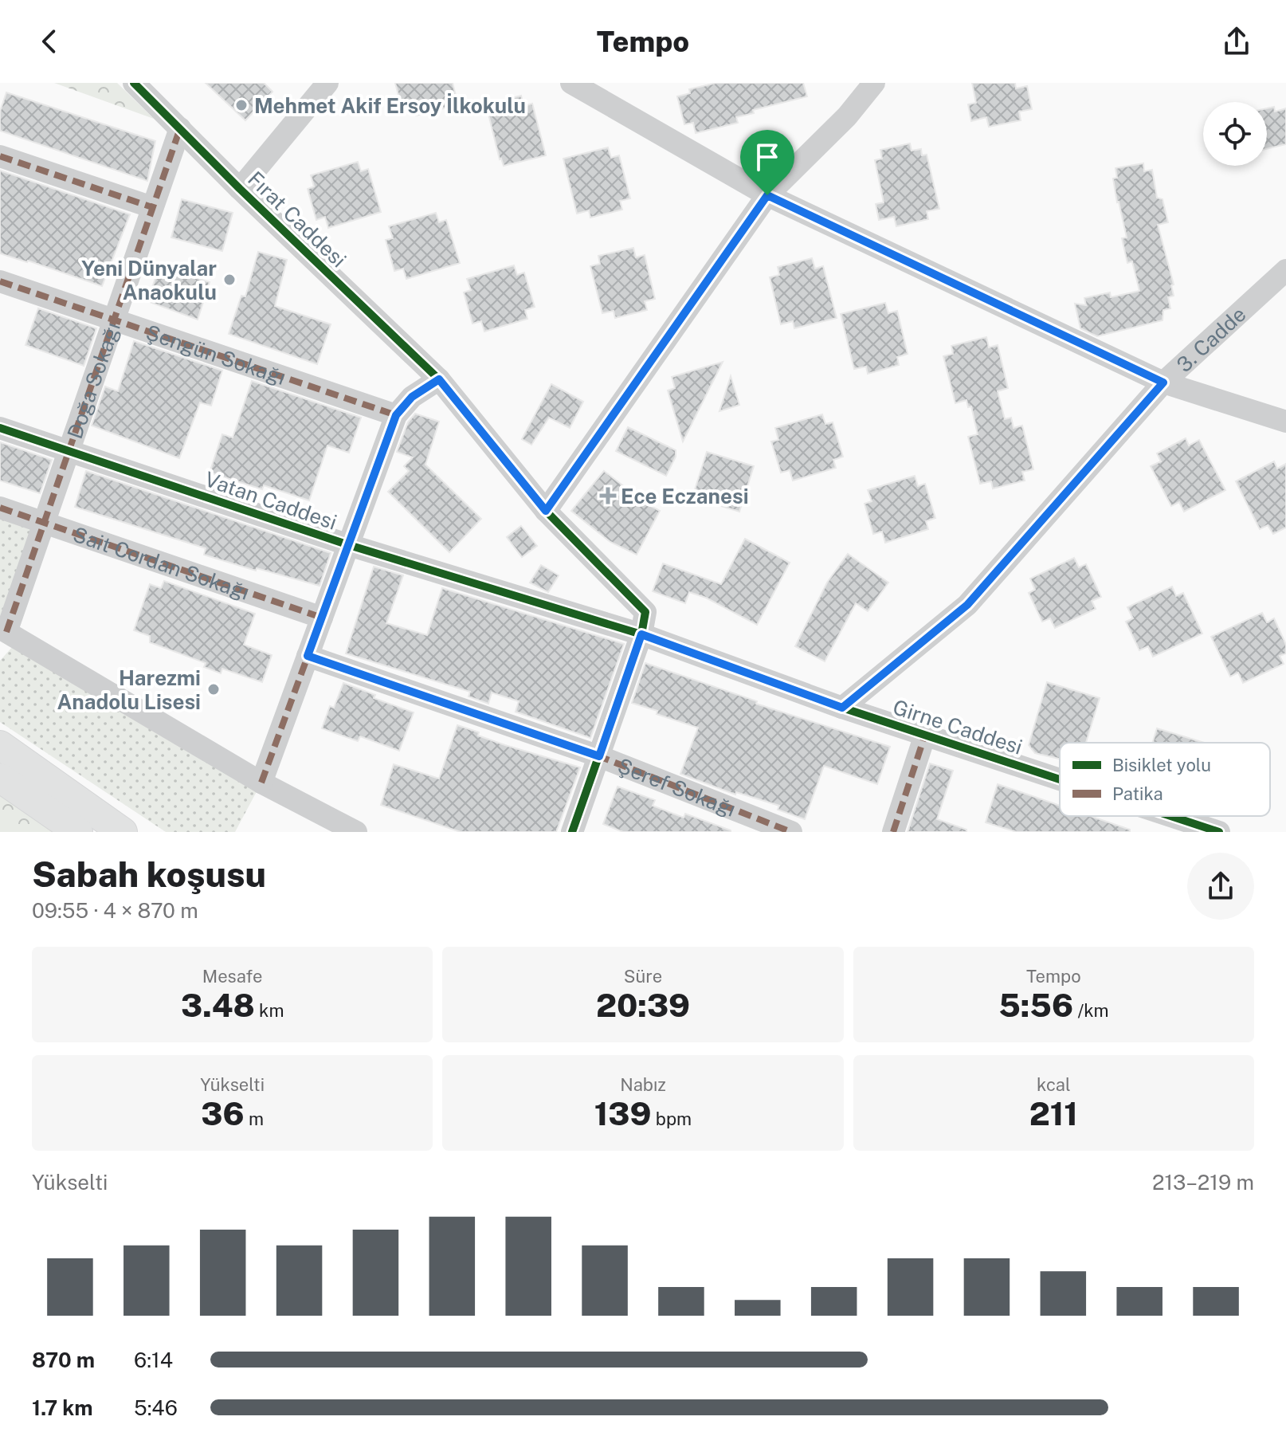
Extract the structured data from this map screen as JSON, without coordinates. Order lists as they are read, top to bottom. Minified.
{"streets":{"street":["Fırat Caddesi","3. Cadde","Şengün Sokağı","Doğa Sokağı","Vatan Caddesi","Sait Cordan Sokağı","Girne Caddesi","Şeref Sokağı"]},"crossings":[["Fırat Caddesi","Doğa Sokağı"],["3. Cadde","Girne Caddesi"],["Şengün Sokağı","Doğa Sokağı"],["Doğa Sokağı","Vatan Caddesi"],["Doğa Sokağı","Sait Cordan Sokağı"],["Vatan Caddesi","Girne Caddesi"]],"places":{"other":["Mehmet Akif Ersoy İlkokulu","Yeni Dünyalar Anaokulu","Harezmi Anadolu Lisesi"],"health":["Ece Eczanesi"]},"legend":["Bisiklet yolu","Patika"],"page":{"header":"Tempo","heading":["Sabah koşusu","09:55 · 4 × 870 m"],"stats":[["Mesafe","3.48 km"],["Süre","20:39"],["Tempo","5:56 /km"],["Yükselti","36 m"],["Nabız","139 bpm"],["kcal","211"]],"chart":["Yükselti","213–219 m"],"list":[{"name":"870 m","note":"6:14"},{"name":"1.7 km","note":"5:46"}]}}
